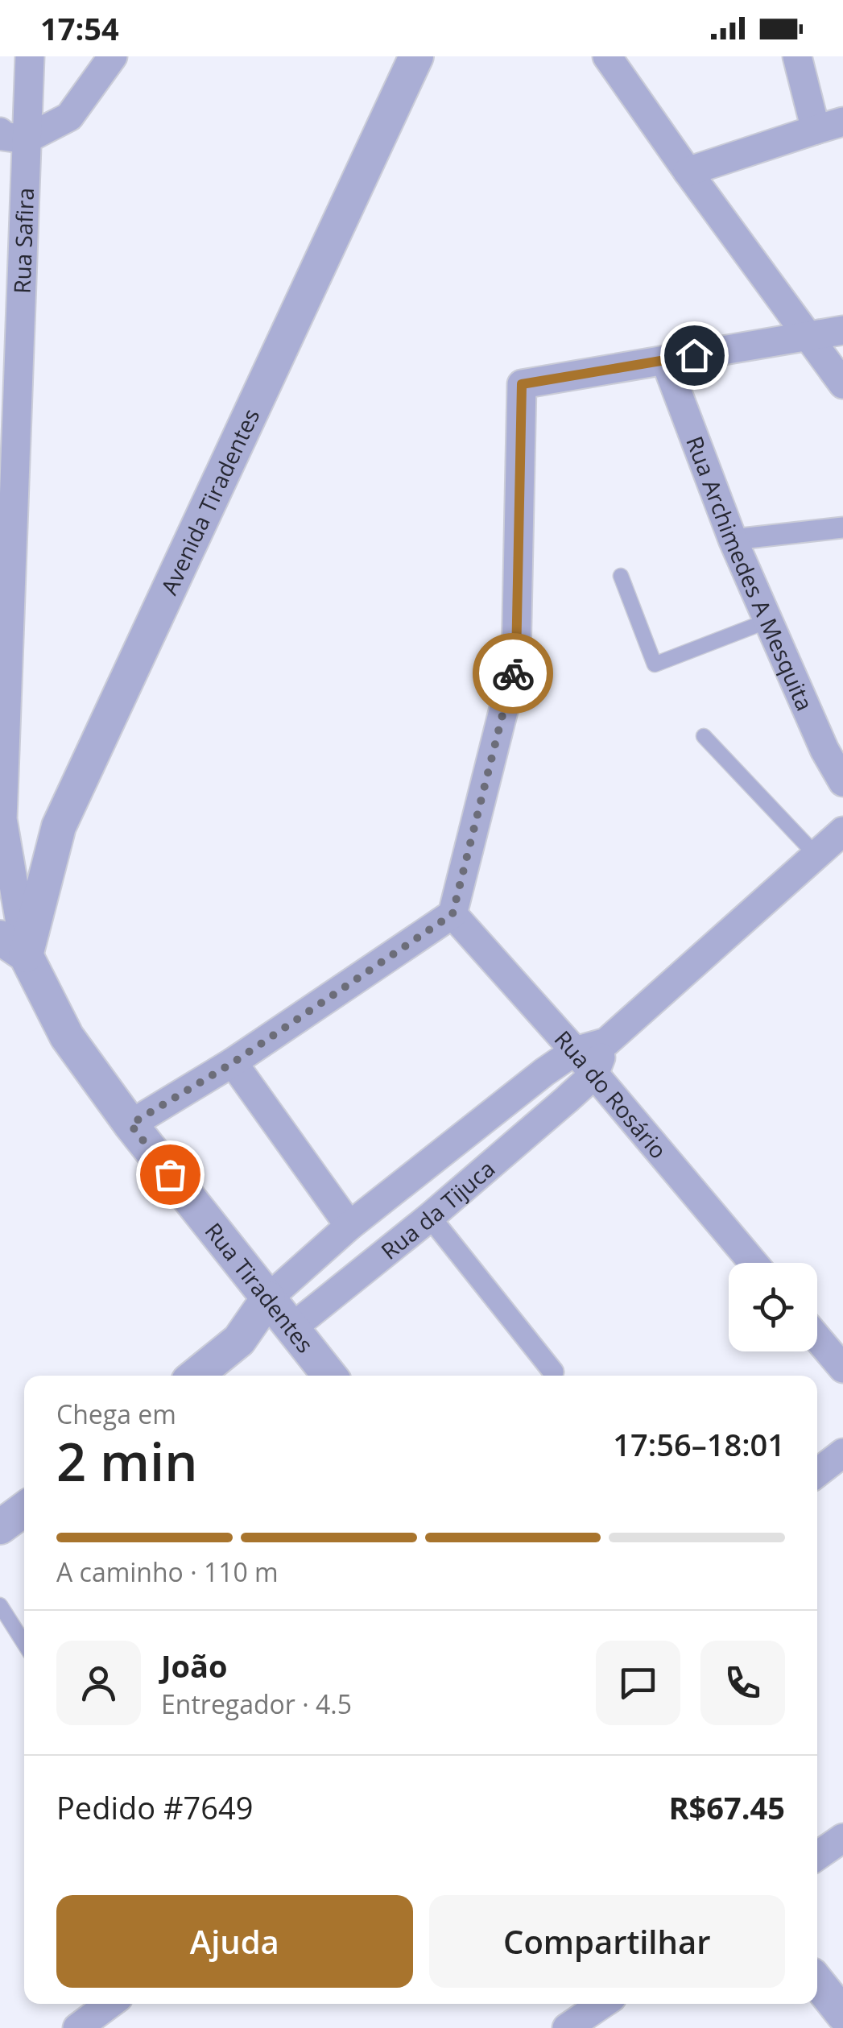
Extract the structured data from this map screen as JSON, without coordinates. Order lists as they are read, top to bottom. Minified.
{"streets":{"street":["Rua Safira","Avenida Tiradentes","Rua Archimedes A Mesquita","Rua do Rosário","Rua da Tijuca","Rua Tiradentes"]},"crossings":[["Rua Safira","Avenida Tiradentes"],["Rua Safira","Rua Tiradentes"],["Avenida Tiradentes","Rua Tiradentes"],["Rua do Rosário","Rua da Tijuca"],["Rua da Tijuca","Rua Tiradentes"]],"page":{"status":"17:54","heading":["2 min","Chega em","17:56–18:01"],"panel":["João","Entregador · 4.5","Pedido #7649","R$67.45"],"bar":"A caminho · 110 m","buttons":["Ajuda","Compartilhar"]}}
